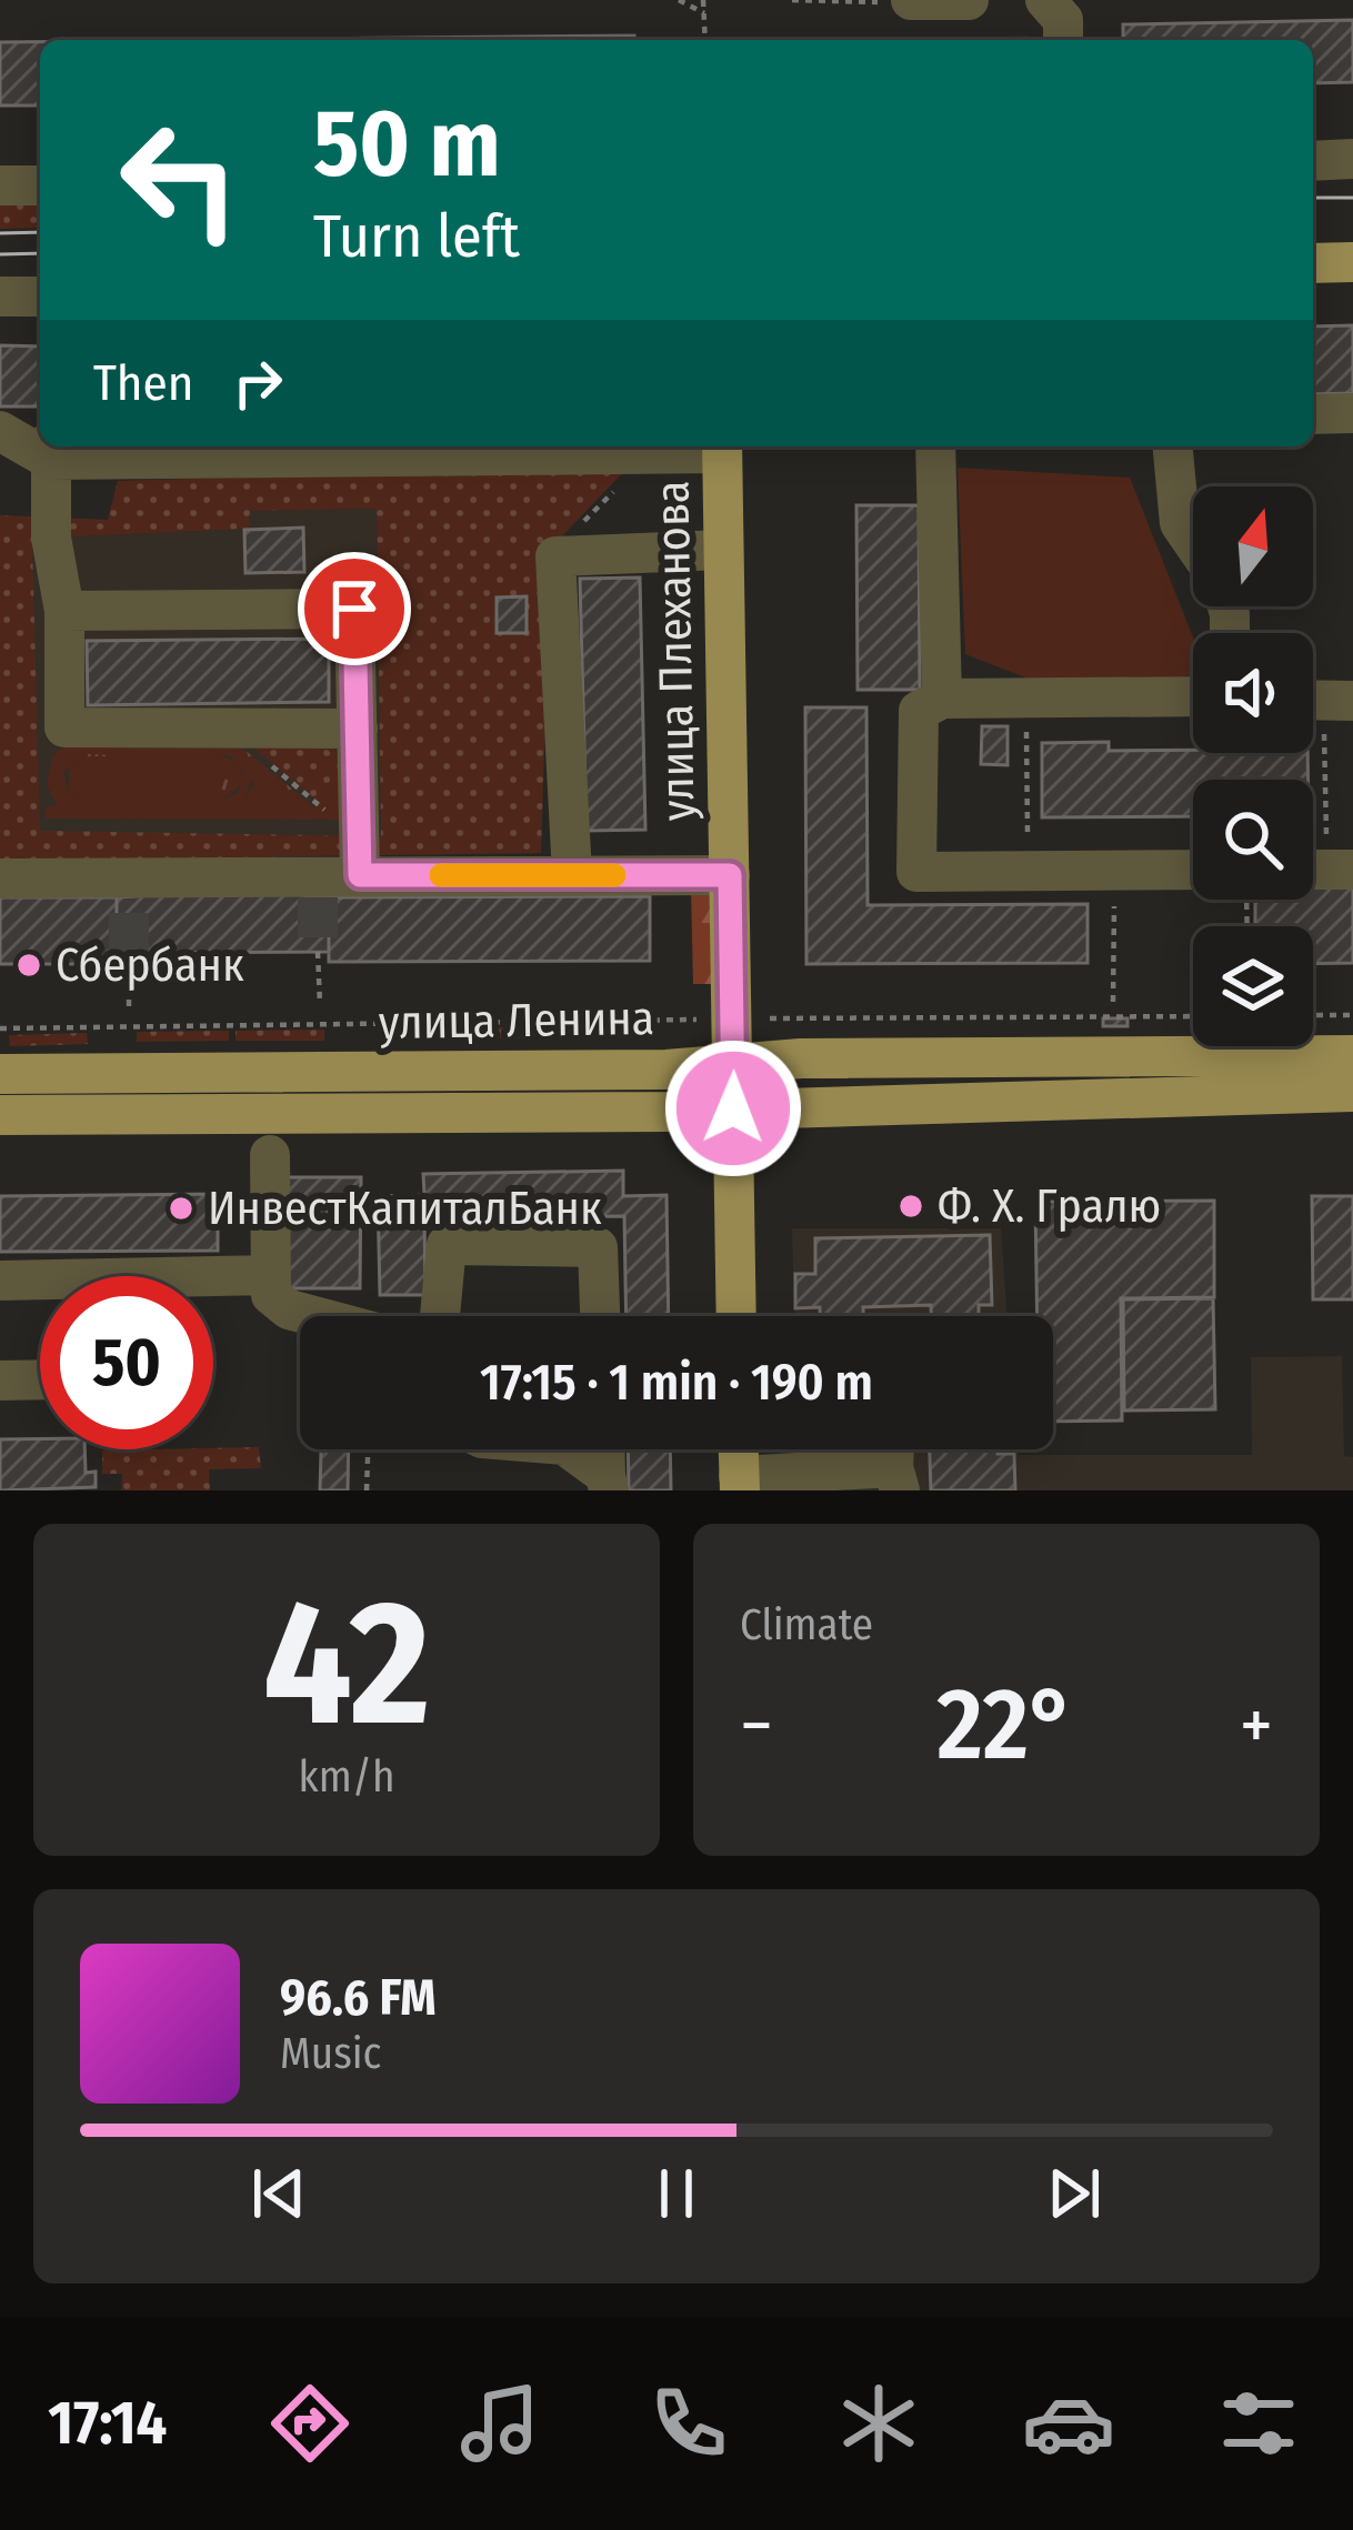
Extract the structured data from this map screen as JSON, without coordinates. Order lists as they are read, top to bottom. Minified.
{"streets":{"main road":["улица Плеханова","улица Ленина"]},"crossings":[["улица Плеханова","улица Ленина"]],"places":["Сбербанк","Ф. Х. Гралю","ИнвестКапиталБанк"],"north":"top","page":{"turn":["50 m","Turn left"],"then":"Then","limit":"50","trip":"17:15 · 1 min · 190 m","tile":[["42","km/h"],"Climate"],"heat":["−","22°","+"],"song":["96.6 FM","Music"],"tabs":"17:14"}}
